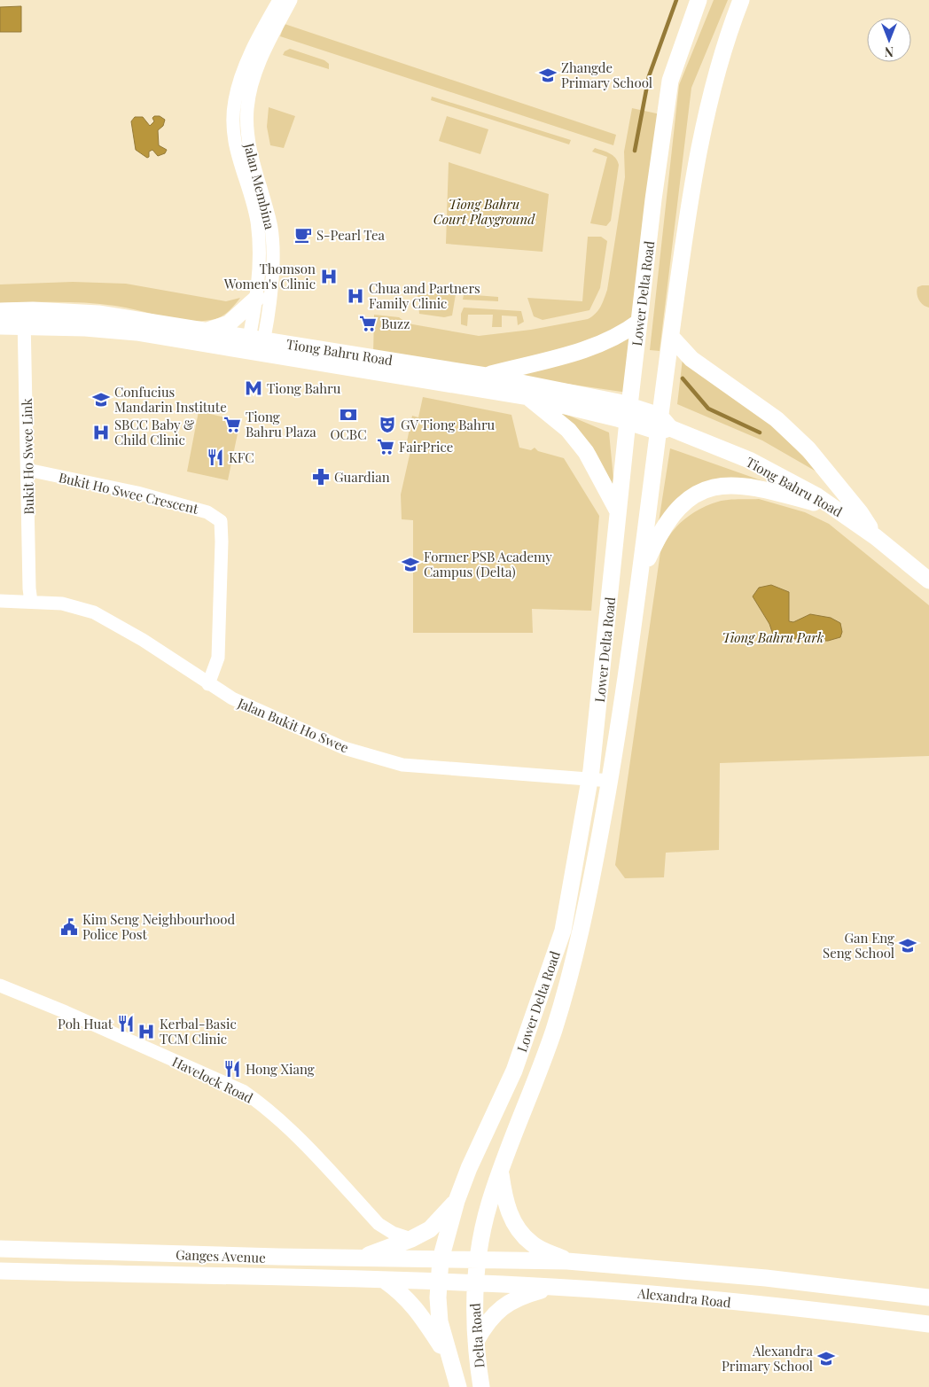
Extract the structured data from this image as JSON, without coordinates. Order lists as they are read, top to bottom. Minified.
{"streets":{"main road":["Lower Delta Road","Tiong Bahru Road","Ganges Avenue","Alexandra Road","Delta Road"],"street":["Jalan Membina","Bukit Ho Swee Link","Bukit Ho Swee Crescent","Jalan Bukit Ho Swee","Havelock Road"]},"crossings":[["Jalan Membina","Tiong Bahru Road"],["Lower Delta Road","Tiong Bahru Road"],["Lower Delta Road","Jalan Bukit Ho Swee"],["Lower Delta Road","Ganges Avenue"],["Lower Delta Road","Alexandra Road"],["Lower Delta Road","Delta Road"],["Tiong Bahru Road","Bukit Ho Swee Link"],["Bukit Ho Swee Link","Bukit Ho Swee Crescent"],["Bukit Ho Swee Link","Jalan Bukit Ho Swee"],["Bukit Ho Swee Crescent","Jalan Bukit Ho Swee"],["Ganges Avenue","Alexandra Road"],["Ganges Avenue","Delta Road"],["Alexandra Road","Delta Road"]],"parks":["Tiong Bahru Court Playground","Tiong Bahru Park"],"places":{"school or university":["Zhangde Primary School","Confucius Mandarin Institute","Former PSB Academy Campus (Delta)","Gan Eng Seng School","Alexandra Primary School"],"cafe":["S-Pearl Tea"],"hospital":["Thomson Women's Clinic","Chua and Partners Family Clinic","SBCC Baby & Child Clinic","Kerbal-Basic TCM Clinic"],"supermarket":["Buzz","Tiong Bahru Plaza","FairPrice"],"metro station":["Tiong Bahru"],"bank":["OCBC"],"theatre":["GV Tiong Bahru"],"restaurant":["KFC","Poh Huat","Hong Xiang"],"pharmacy":["Guardian"],"public building":["Kim Seng Neighbourhood Police Post"]},"north":"bottom"}
